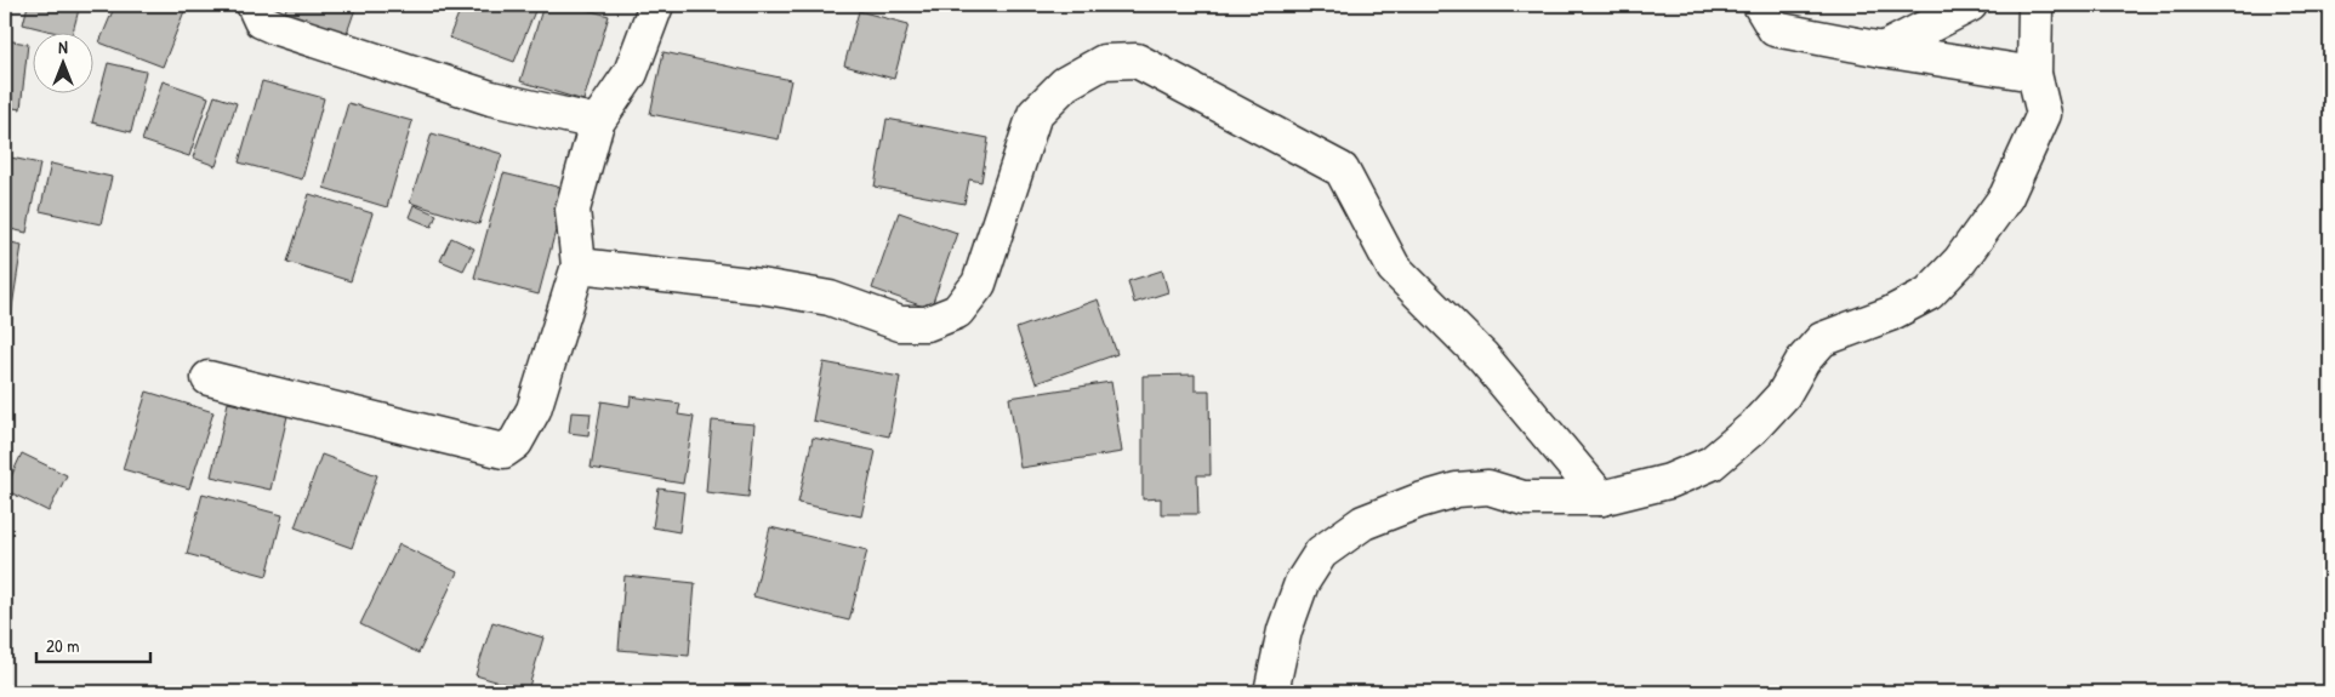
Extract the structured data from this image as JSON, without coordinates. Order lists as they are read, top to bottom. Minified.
{"scale_bar":"20 m","north":"top"}
